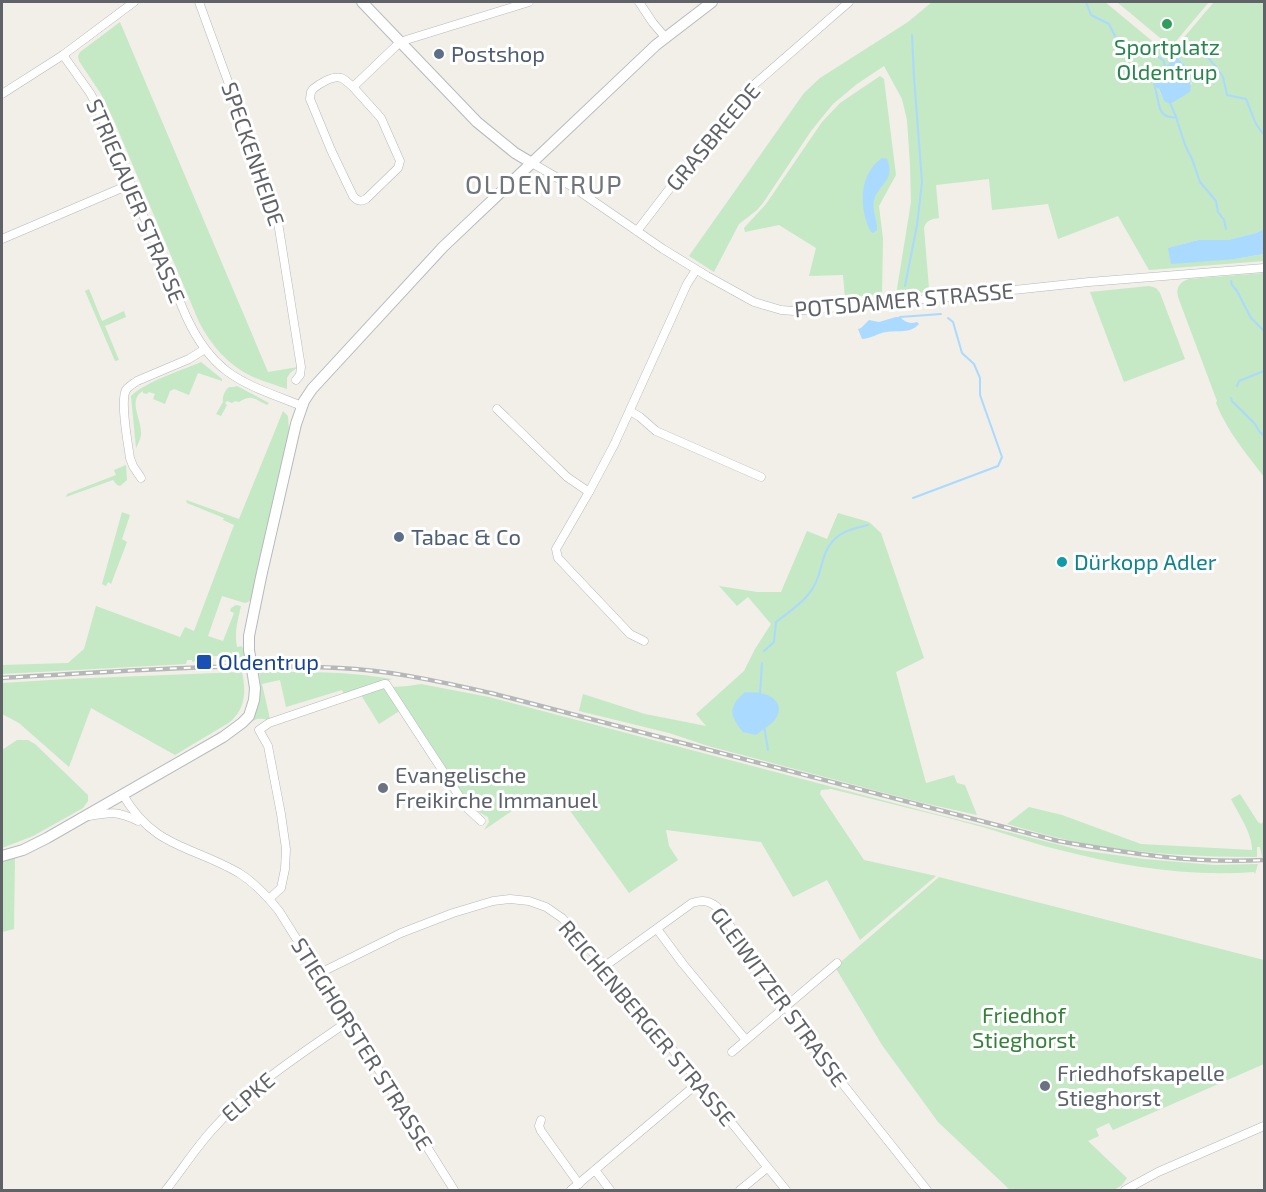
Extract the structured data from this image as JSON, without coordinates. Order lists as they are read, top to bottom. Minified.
{"streets":{"street":["GRASBREEDE","SPECKENHEIDE","STRIEGAUER STRASSE","POTSDAMER STRASSE","GLEIWITZER STRASSE","REICHENBERGER STRASSE","STIEGHORSTER STRASSE","ELPKE"]},"crossings":[["GRASBREEDE","POTSDAMER STRASSE"],["GLEIWITZER STRASSE","REICHENBERGER STRASSE"],["REICHENBERGER STRASSE","STIEGHORSTER STRASSE"],["STIEGHORSTER STRASSE","ELPKE"]],"districts":["OLDENTRUP"],"parks":["Friedhof Stieghorst"],"places":{"other":["Sportplatz Oldentrup","Postshop","Tabac & Co","Dürkopp Adler","Evangelische Freikirche Immanuel","Friedhofskapelle Stieghorst"],"transit":["Oldentrup"]}}
